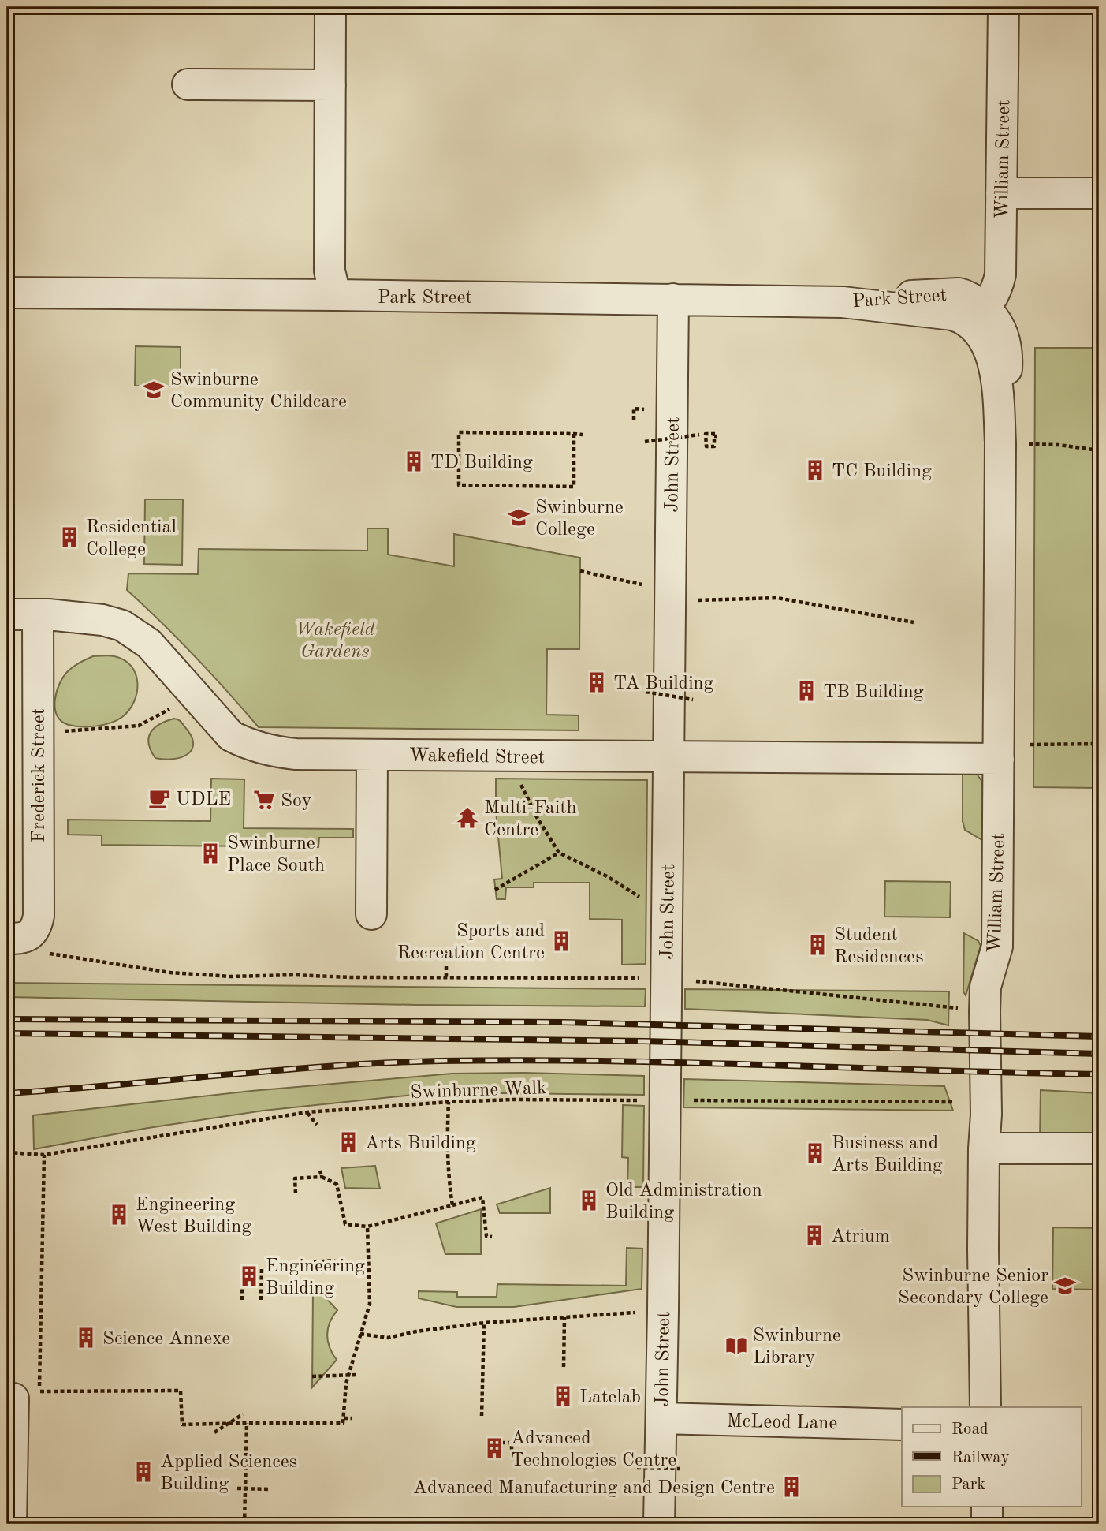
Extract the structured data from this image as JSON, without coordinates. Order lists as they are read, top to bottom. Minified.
{"streets":{"street":["William Street","Park Street","John Street","Wakefield Street","Frederick Street","McLeod Lane"],"path":["Swinburne Walk"]},"crossings":[["William Street","Park Street"],["William Street","Wakefield Street"],["Park Street","John Street"],["John Street","Wakefield Street"],["John Street","Swinburne Walk"],["John Street","McLeod Lane"],["Wakefield Street","Frederick Street"]],"parks":["Wakefield Gardens"],"places":{"school or university":["Swinburne Community Childcare","Swinburne College","Swinburne Senior Secondary College"],"building":["TD Building","TC Building","Residential College","TA Building","TB Building","Swinburne Place South","Sports and Recreation Centre","Student Residences","Arts Building","Business and Arts Building","Old Administration Building","Engineering West Building","Atrium","Engineering Building","Science Annexe","Latelab","Advanced Technologies Centre","Applied Sciences Building","Advanced Manufacturing and Design Centre"],"cafe":["UDLE"],"supermarket":["Soy"],"temple":["Multi-Faith Centre"],"library":["Swinburne Library"]},"legend":["Road","Railway","Park"]}
